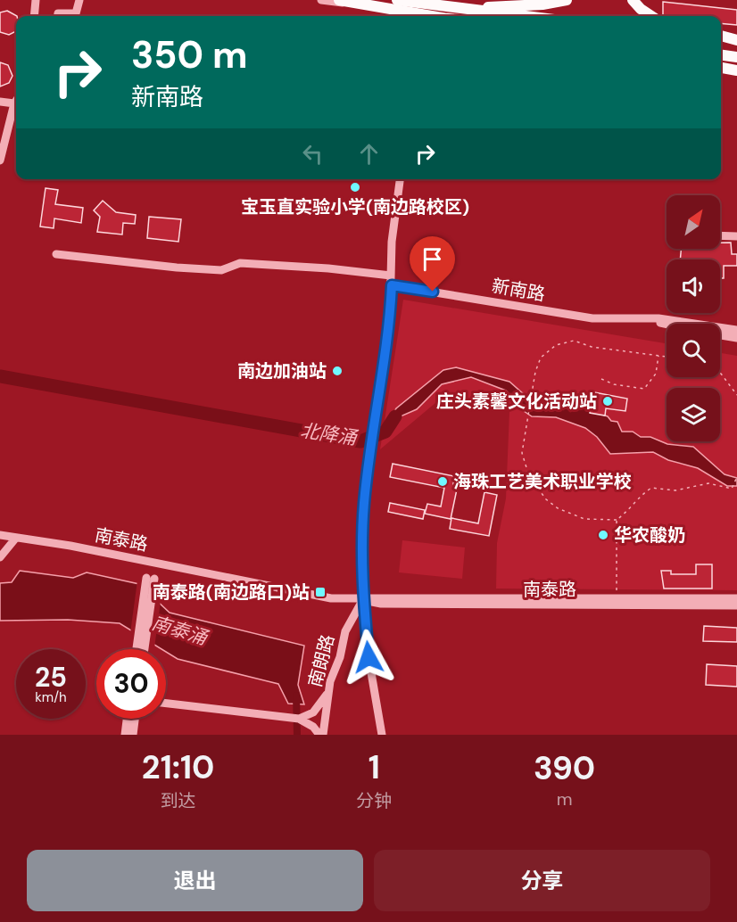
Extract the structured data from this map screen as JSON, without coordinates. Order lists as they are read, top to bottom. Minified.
{"streets":{"street":["新南路","南泰路","南朗路"]},"crossings":[["南泰路","南朗路"]],"water":["北降涌","南泰涌"],"places":{"other":["宝玉直实验小学(南边路校区)","南边加油站","庄头素馨文化活动站","海珠工艺美术职业学校","华农酸奶"],"transit":["南泰路(南边路口)站"]},"north":"top right","page":{"turn":["350 m","新南路"],"speed":"25 km/h","limit":"30","eta":["21:10","到达","1","分钟","390","m"],"buttons":["退出","分享"]}}
